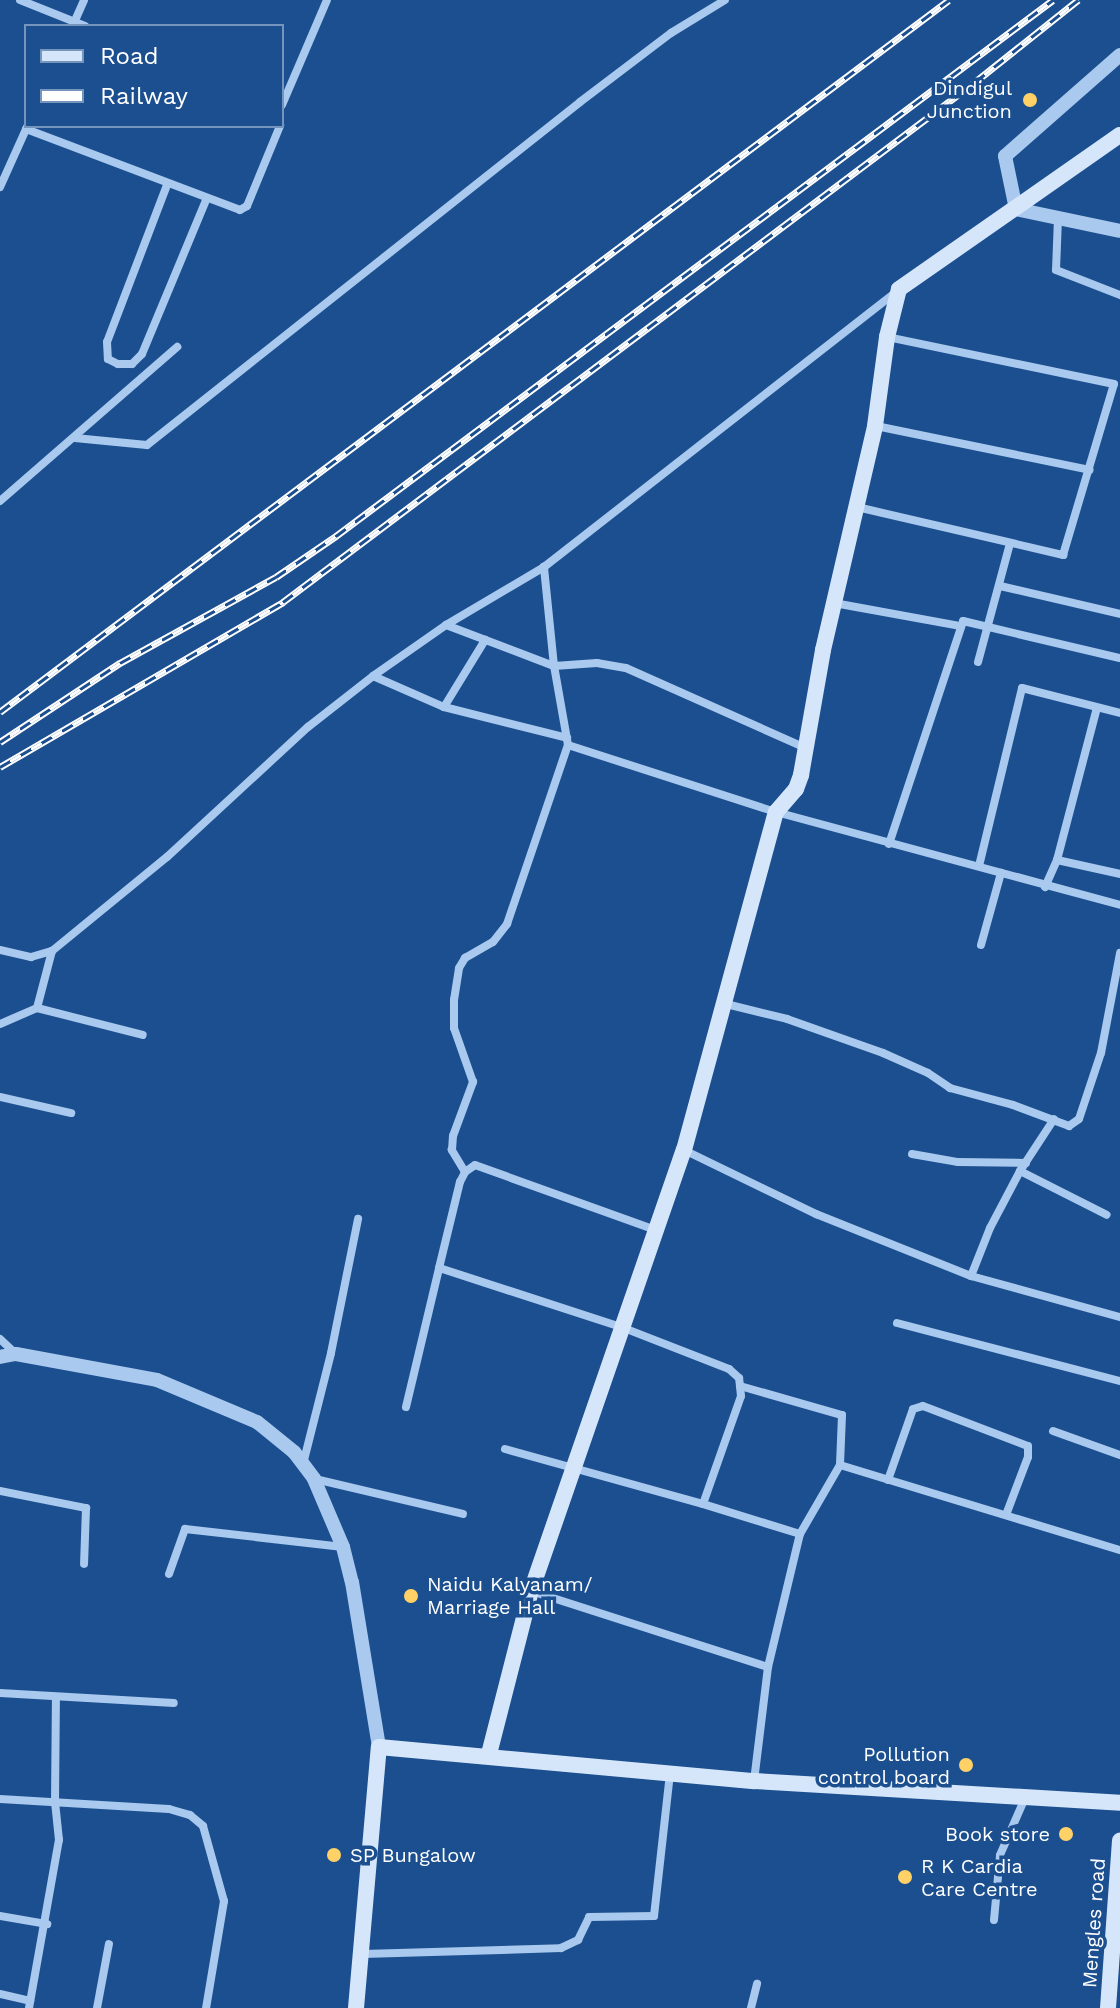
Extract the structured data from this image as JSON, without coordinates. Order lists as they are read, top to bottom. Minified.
{"streets":{"main road":["Mengles road"]},"places":["Dindigul Junction","Naidu Kalyanam/ Marriage Hall","Pollution control board","Book store","SP Bungalow","R K Cardia Care Centre"],"legend":["Road","Railway"]}
